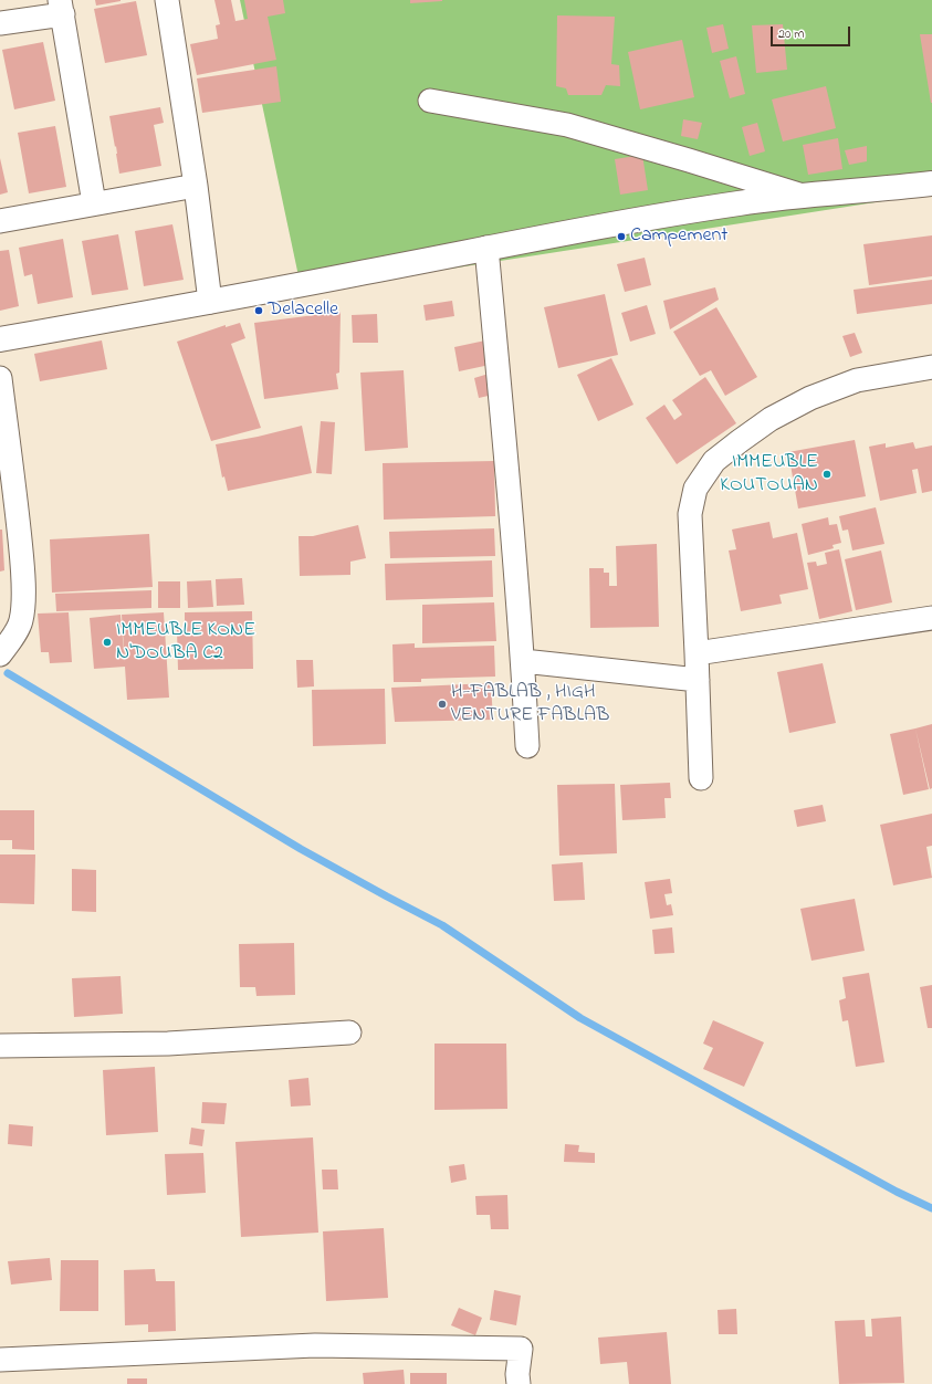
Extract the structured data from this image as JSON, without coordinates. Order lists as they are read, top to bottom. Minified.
{"places":["Campement","Delacelle","IMMEUBLE KOUTOUAN","IMMEUBLE KONE N'DOUBA C2","H-FABLAB , HIGH VENTURE FABLAB"],"scale_bar":"20 m"}
